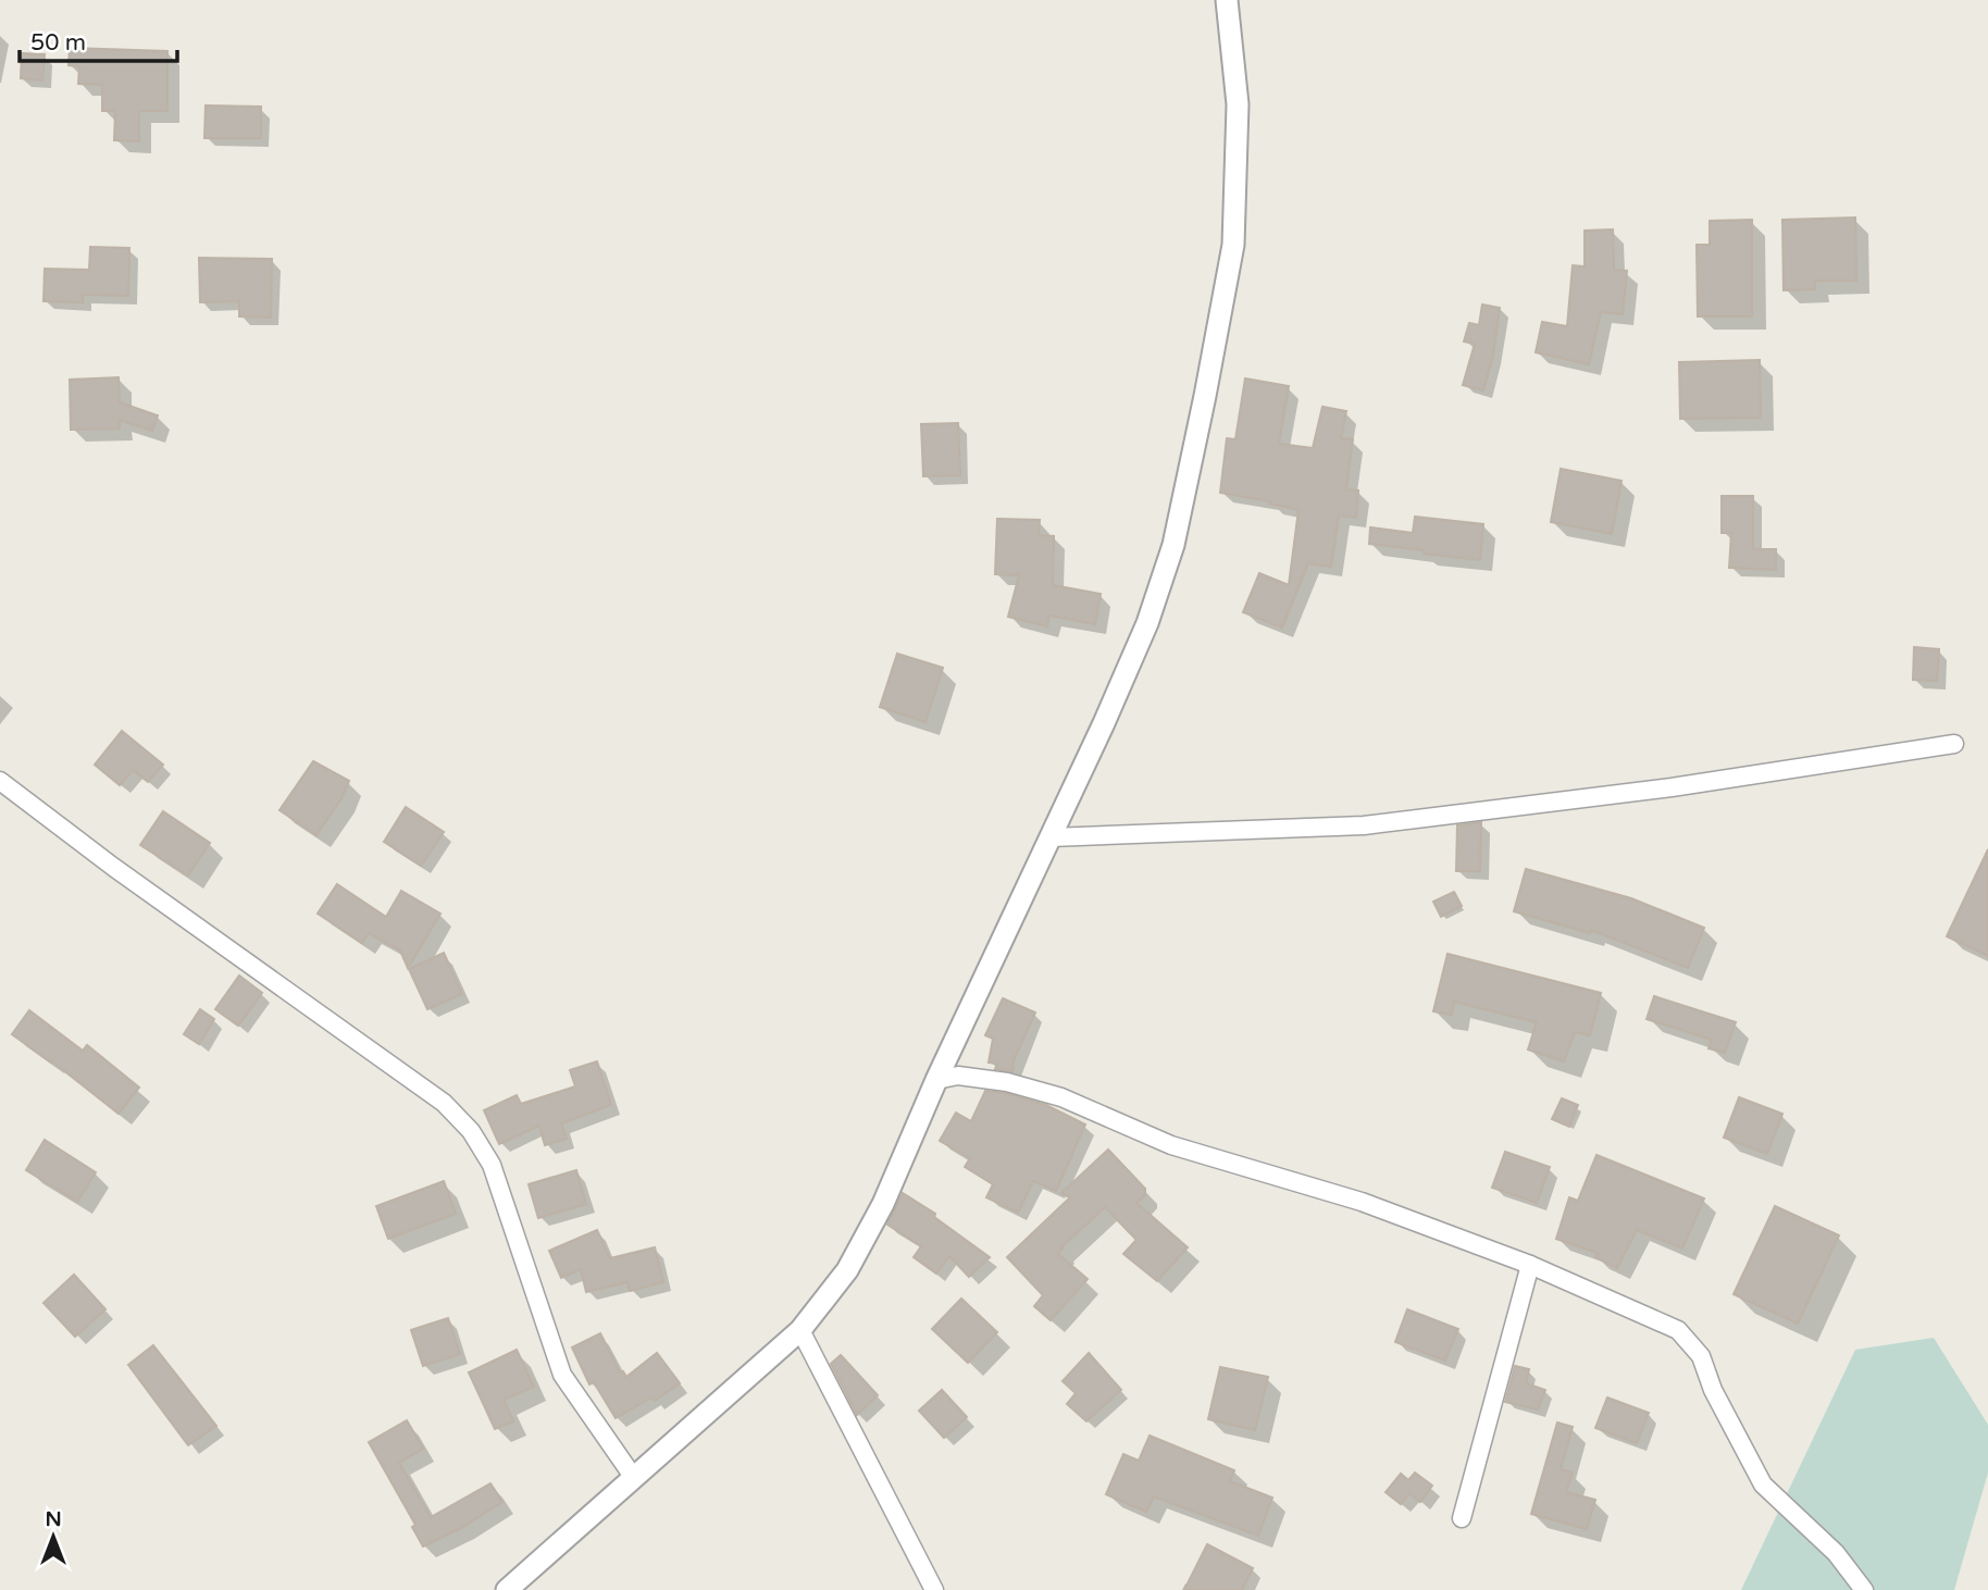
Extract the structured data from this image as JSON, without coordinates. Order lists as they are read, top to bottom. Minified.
{"scale_bar":"50 m","north":"top"}
